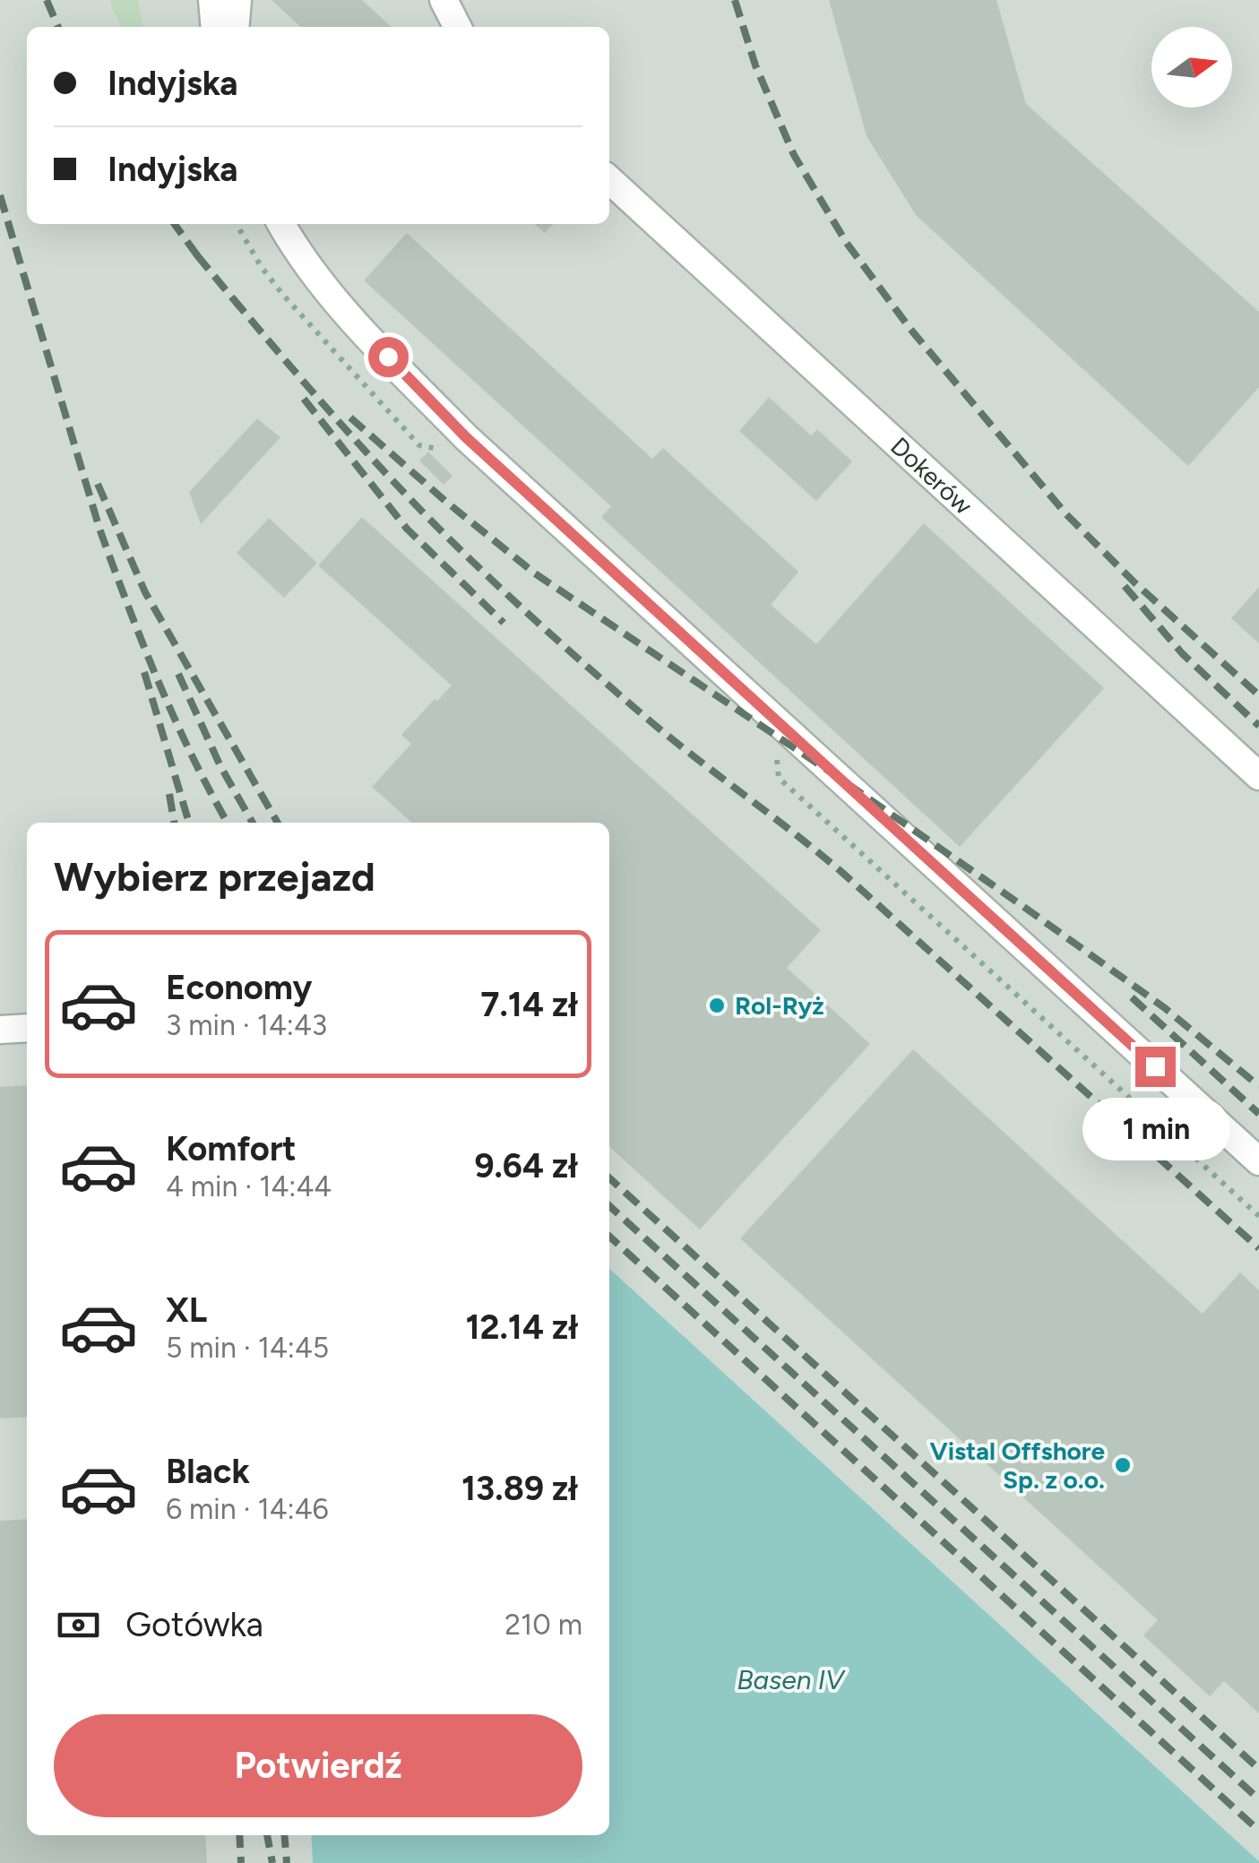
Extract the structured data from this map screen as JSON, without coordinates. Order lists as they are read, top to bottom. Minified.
{"streets":{"street":["Dokerów"]},"water":["Basen IV"],"places":["Rol-Ryż","Vistal Offshore Sp. z o.o."],"north":"right","page":{"banner":["Indyjska","Indyjska"],"heading":"Wybierz przejazd","list":[{"name":"Economy","note":"3 min · 14:43","value":"7.14 zł"},{"name":"Komfort","note":"4 min · 14:44","value":"9.64 zł"},{"name":"XL","note":"5 min · 14:45","value":"12.14 zł"},{"name":"Black","note":"6 min · 14:46","value":"13.89 zł"}],"bubble":"1 min","pay":["Gotówka","210 m"],"buttons":"Potwierdź"}}
